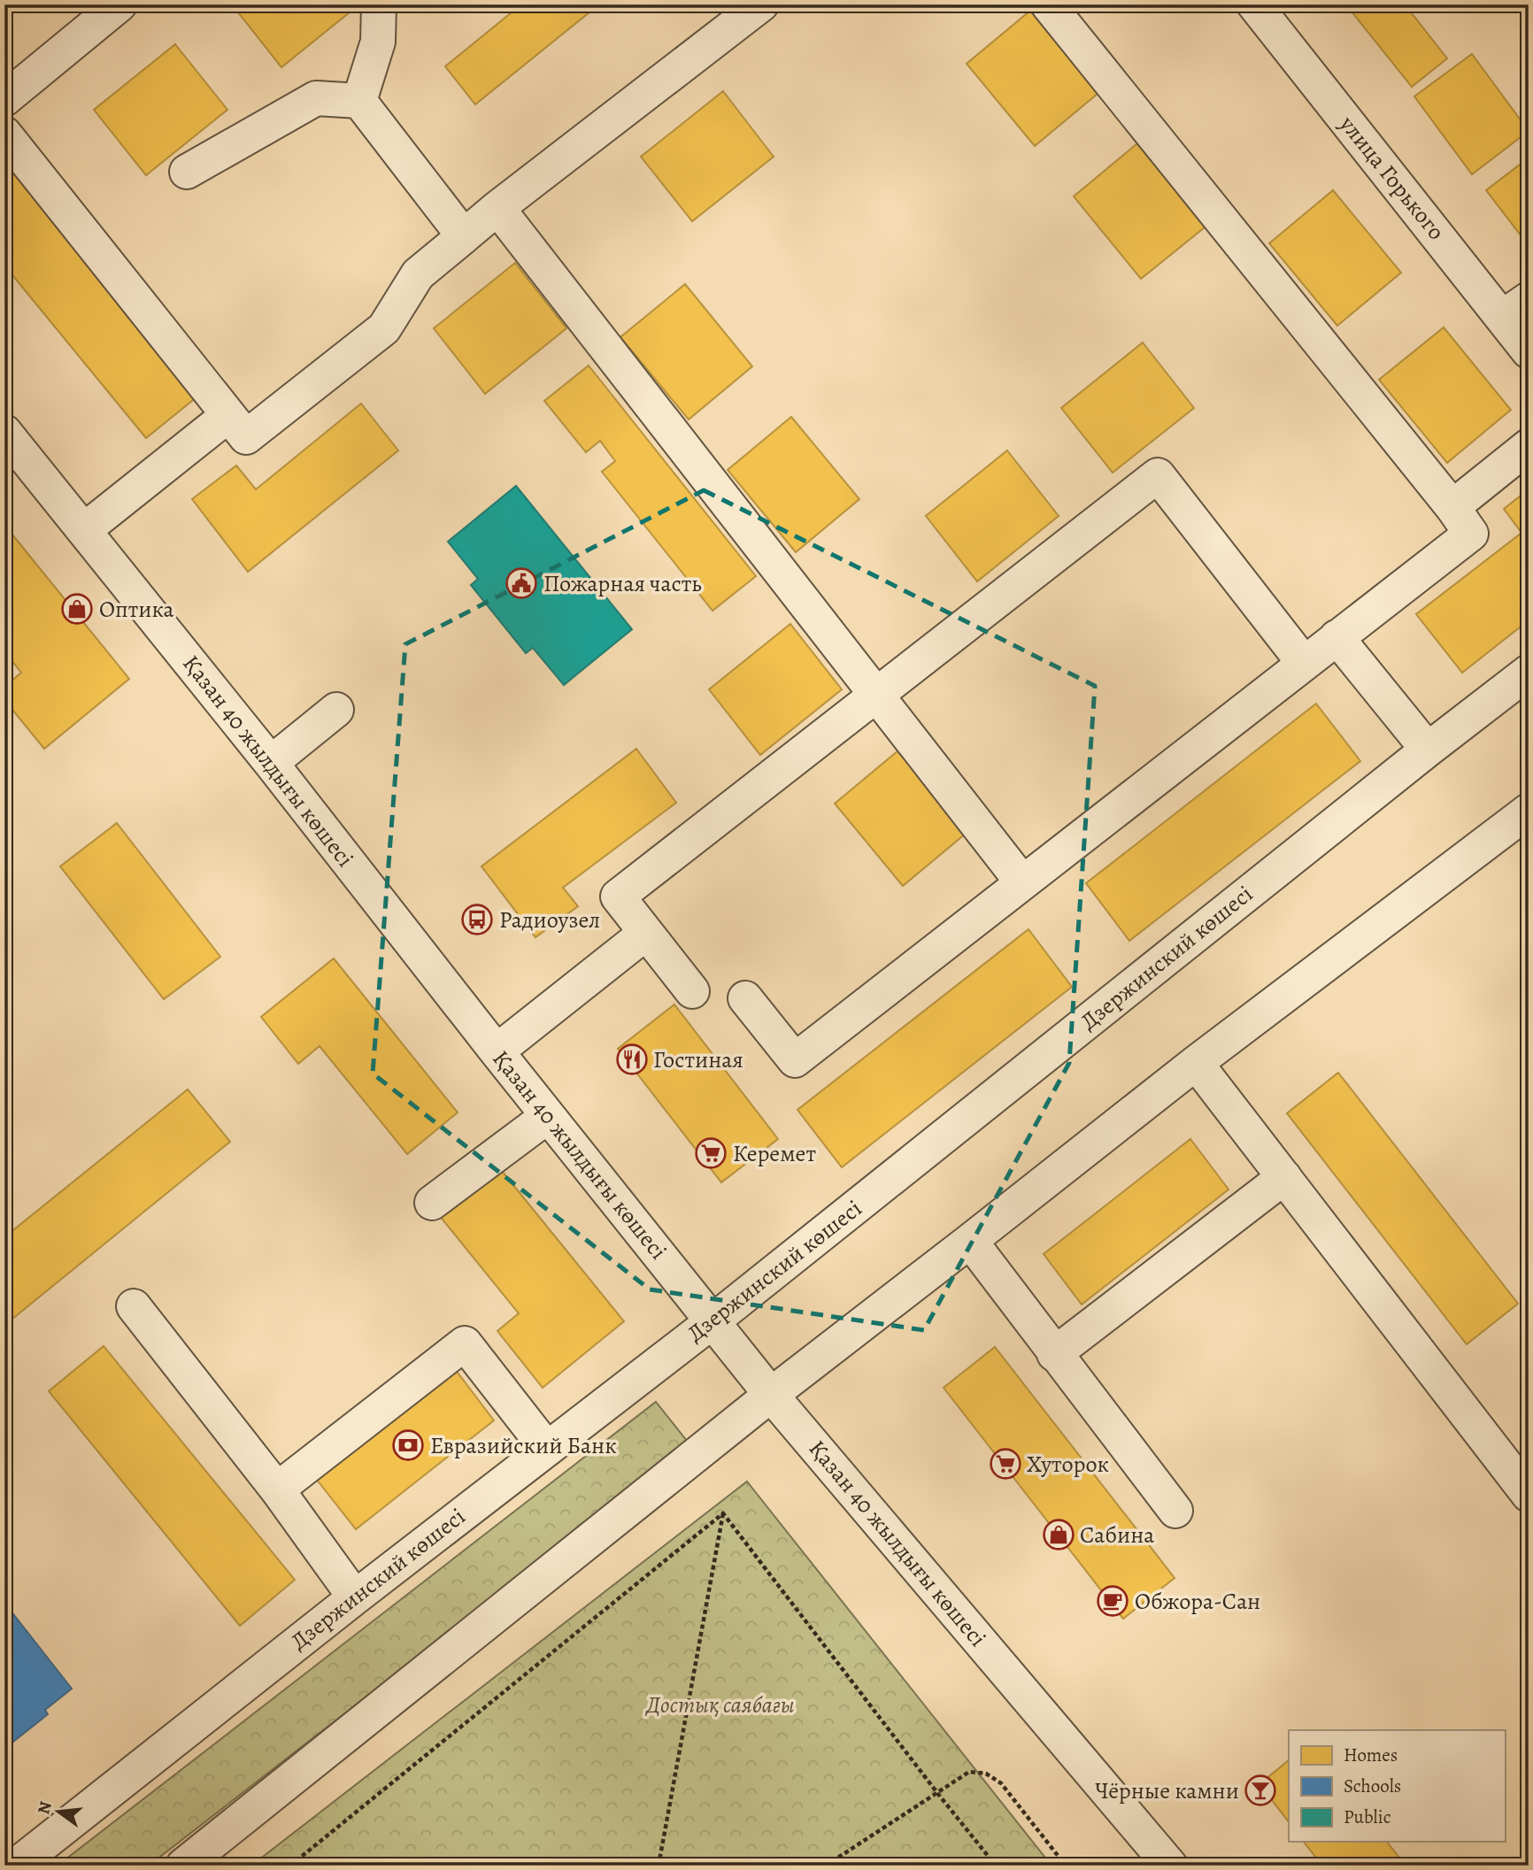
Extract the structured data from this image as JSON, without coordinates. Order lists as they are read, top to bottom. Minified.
{"streets":{"street":["улица Горького","Қазан 40 жылдығы көшесі","Дзержинский көшесі"]},"crossings":[["Қазан 40 жылдығы көшесі","Дзержинский көшесі"]],"parks":["Достық саябағы"],"places":{"public building":["Пожарная часть"],"shop":["Оптика","Сабина"],"bus stop":["Радиоузел"],"restaurant":["Гостиная"],"supermarket":["Керемет","Хуторок"],"bank":["Евразийский Банк"],"cafe":["Обжора-Сан"],"bar":["Чёрные камни"]},"legend":["Homes","Schools","Public"],"north":"left"}
